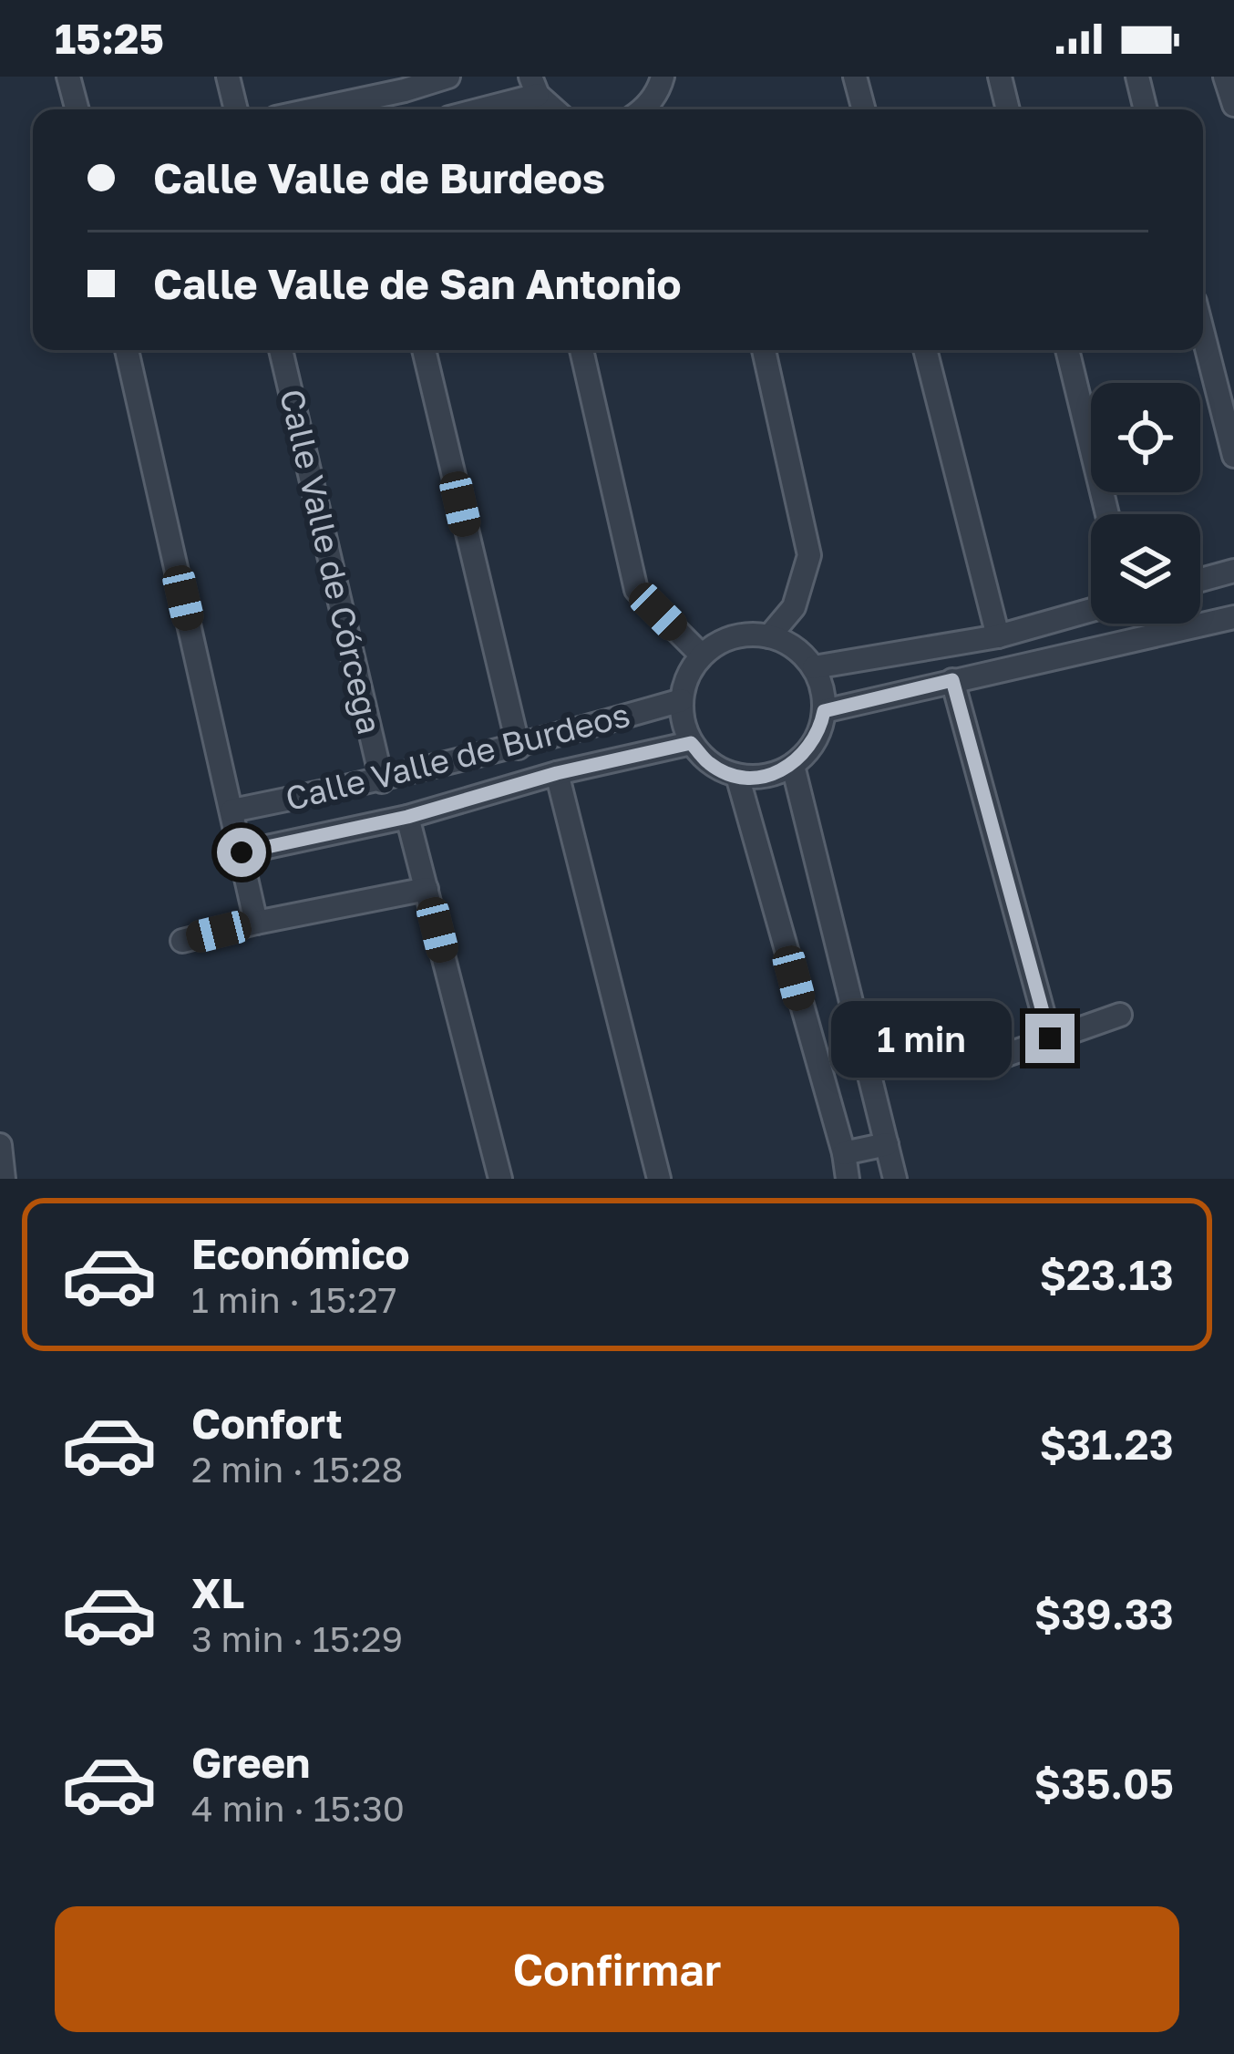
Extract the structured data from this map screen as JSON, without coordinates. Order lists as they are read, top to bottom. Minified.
{"streets":{"street":["Calle Valle de Córcega","Calle Valle de Burdeos"]},"crossings":[["Calle Valle de Córcega","Calle Valle de Burdeos"]],"page":{"status":"15:25","banner":["Calle Valle de Burdeos","Calle Valle de San Antonio"],"bubble":"1 min","list":[{"name":"Económico","note":"1 min · 15:27","value":"$23.13"},{"name":"Confort","note":"2 min · 15:28","value":"$31.23"},{"name":"XL","note":"3 min · 15:29","value":"$39.33"},{"name":"Green","note":"4 min · 15:30","value":"$35.05"}],"buttons":"Confirmar"}}
